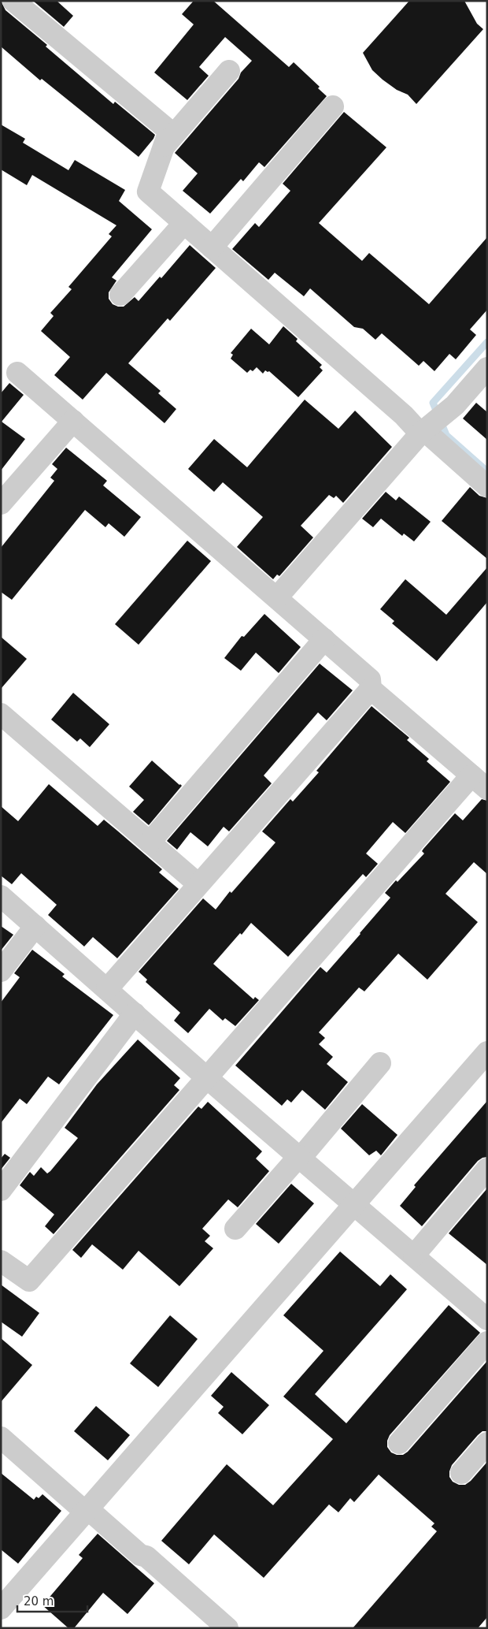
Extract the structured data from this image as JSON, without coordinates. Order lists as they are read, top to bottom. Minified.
{"scale_bar":"20 m"}
